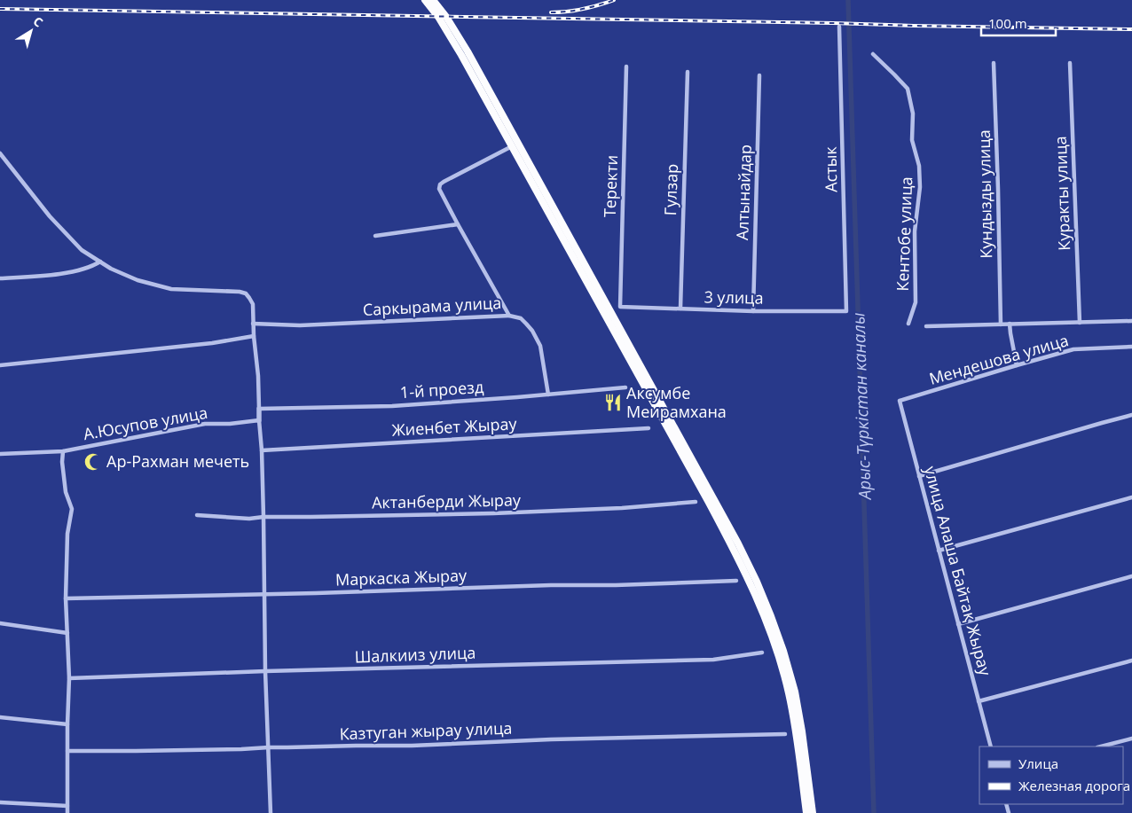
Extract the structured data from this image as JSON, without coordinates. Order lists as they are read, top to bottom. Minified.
{"streets":{"street":["Астык","Теректи","Гулзар","Алтынайдар","Куракты улица","Кундызды улица","Кентобе улица","3 улица","Саркырама улица","Мендешова улица","1-й проезд","А.Юсупов улица","Жиенбет Жырау","Актанберди Жырау","улица Алаша Байтақ Жырау","Маркаска Жырау","Шалкииз улица","Казтуган жырау улица"]},"crossings":[["Астык","3 улица"],["Теректи","3 улица"],["Гулзар","3 улица"],["Алтынайдар","3 улица"],["Мендешова улица","улица Алаша Байтақ Жырау"],["А.Юсупов улица","Маркаска Жырау"],["А.Юсупов улица","Шалкииз улица"],["А.Юсупов улица","Казтуган жырау улица"]],"water":["Арыс-Түркістан каналы"],"places":{"restaurant":["Аксумбе Меирамхана"],"mosque":["Ар-Рахман мечеть"]},"legend":["Улица","Железная дорога"],"scale_bar":"100 m","north":"top right"}
